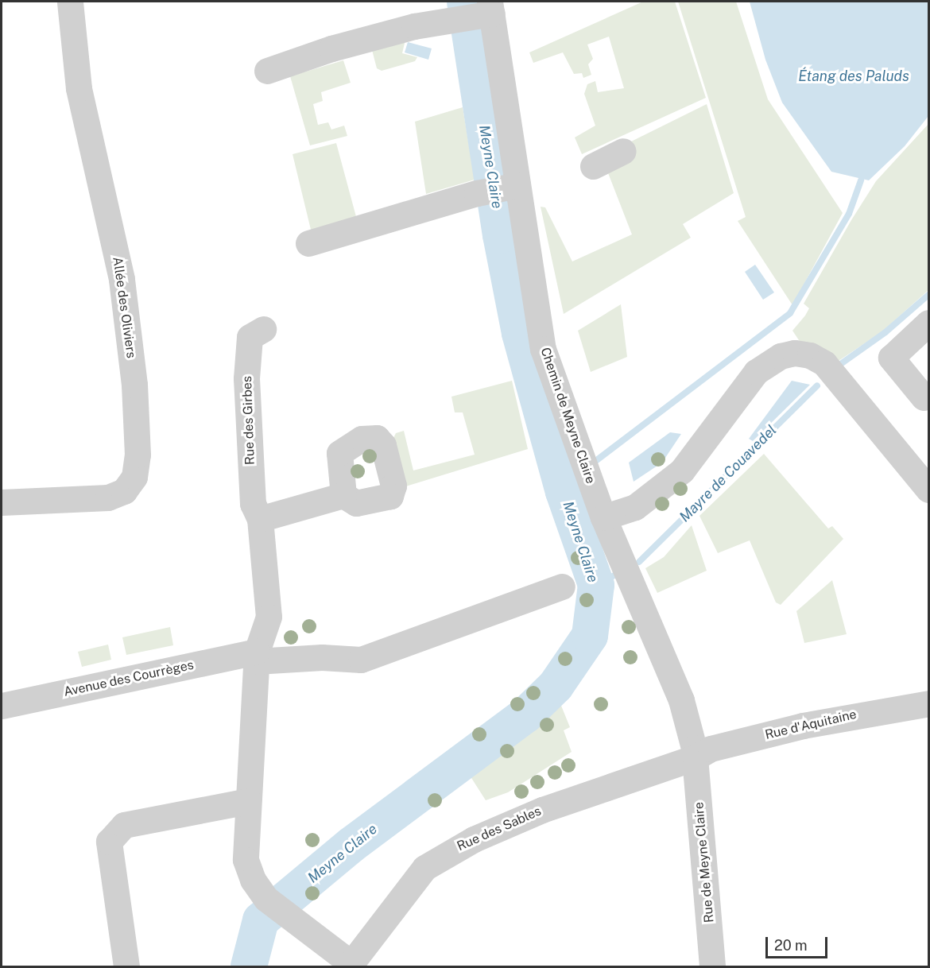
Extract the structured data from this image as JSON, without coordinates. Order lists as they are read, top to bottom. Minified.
{"streets":{"street":["Allée des Oliviers","Chemin de Meyne Claire","Rue des Girbes","Avenue des Courrèges","Rue d'Aquitaine","Rue des Sables","Rue de Meyne Claire"]},"crossings":[["Chemin de Meyne Claire","Rue d'Aquitaine"],["Chemin de Meyne Claire","Rue des Sables"],["Chemin de Meyne Claire","Rue de Meyne Claire"],["Rue des Girbes","Avenue des Courrèges"],["Rue des Girbes","Rue des Sables"],["Rue d'Aquitaine","Rue des Sables"],["Rue d'Aquitaine","Rue de Meyne Claire"],["Rue des Sables","Rue de Meyne Claire"]],"water":["Étang des Paluds","Meyne Claire","Mayre de Couavedel"],"scale_bar":"20 m"}
